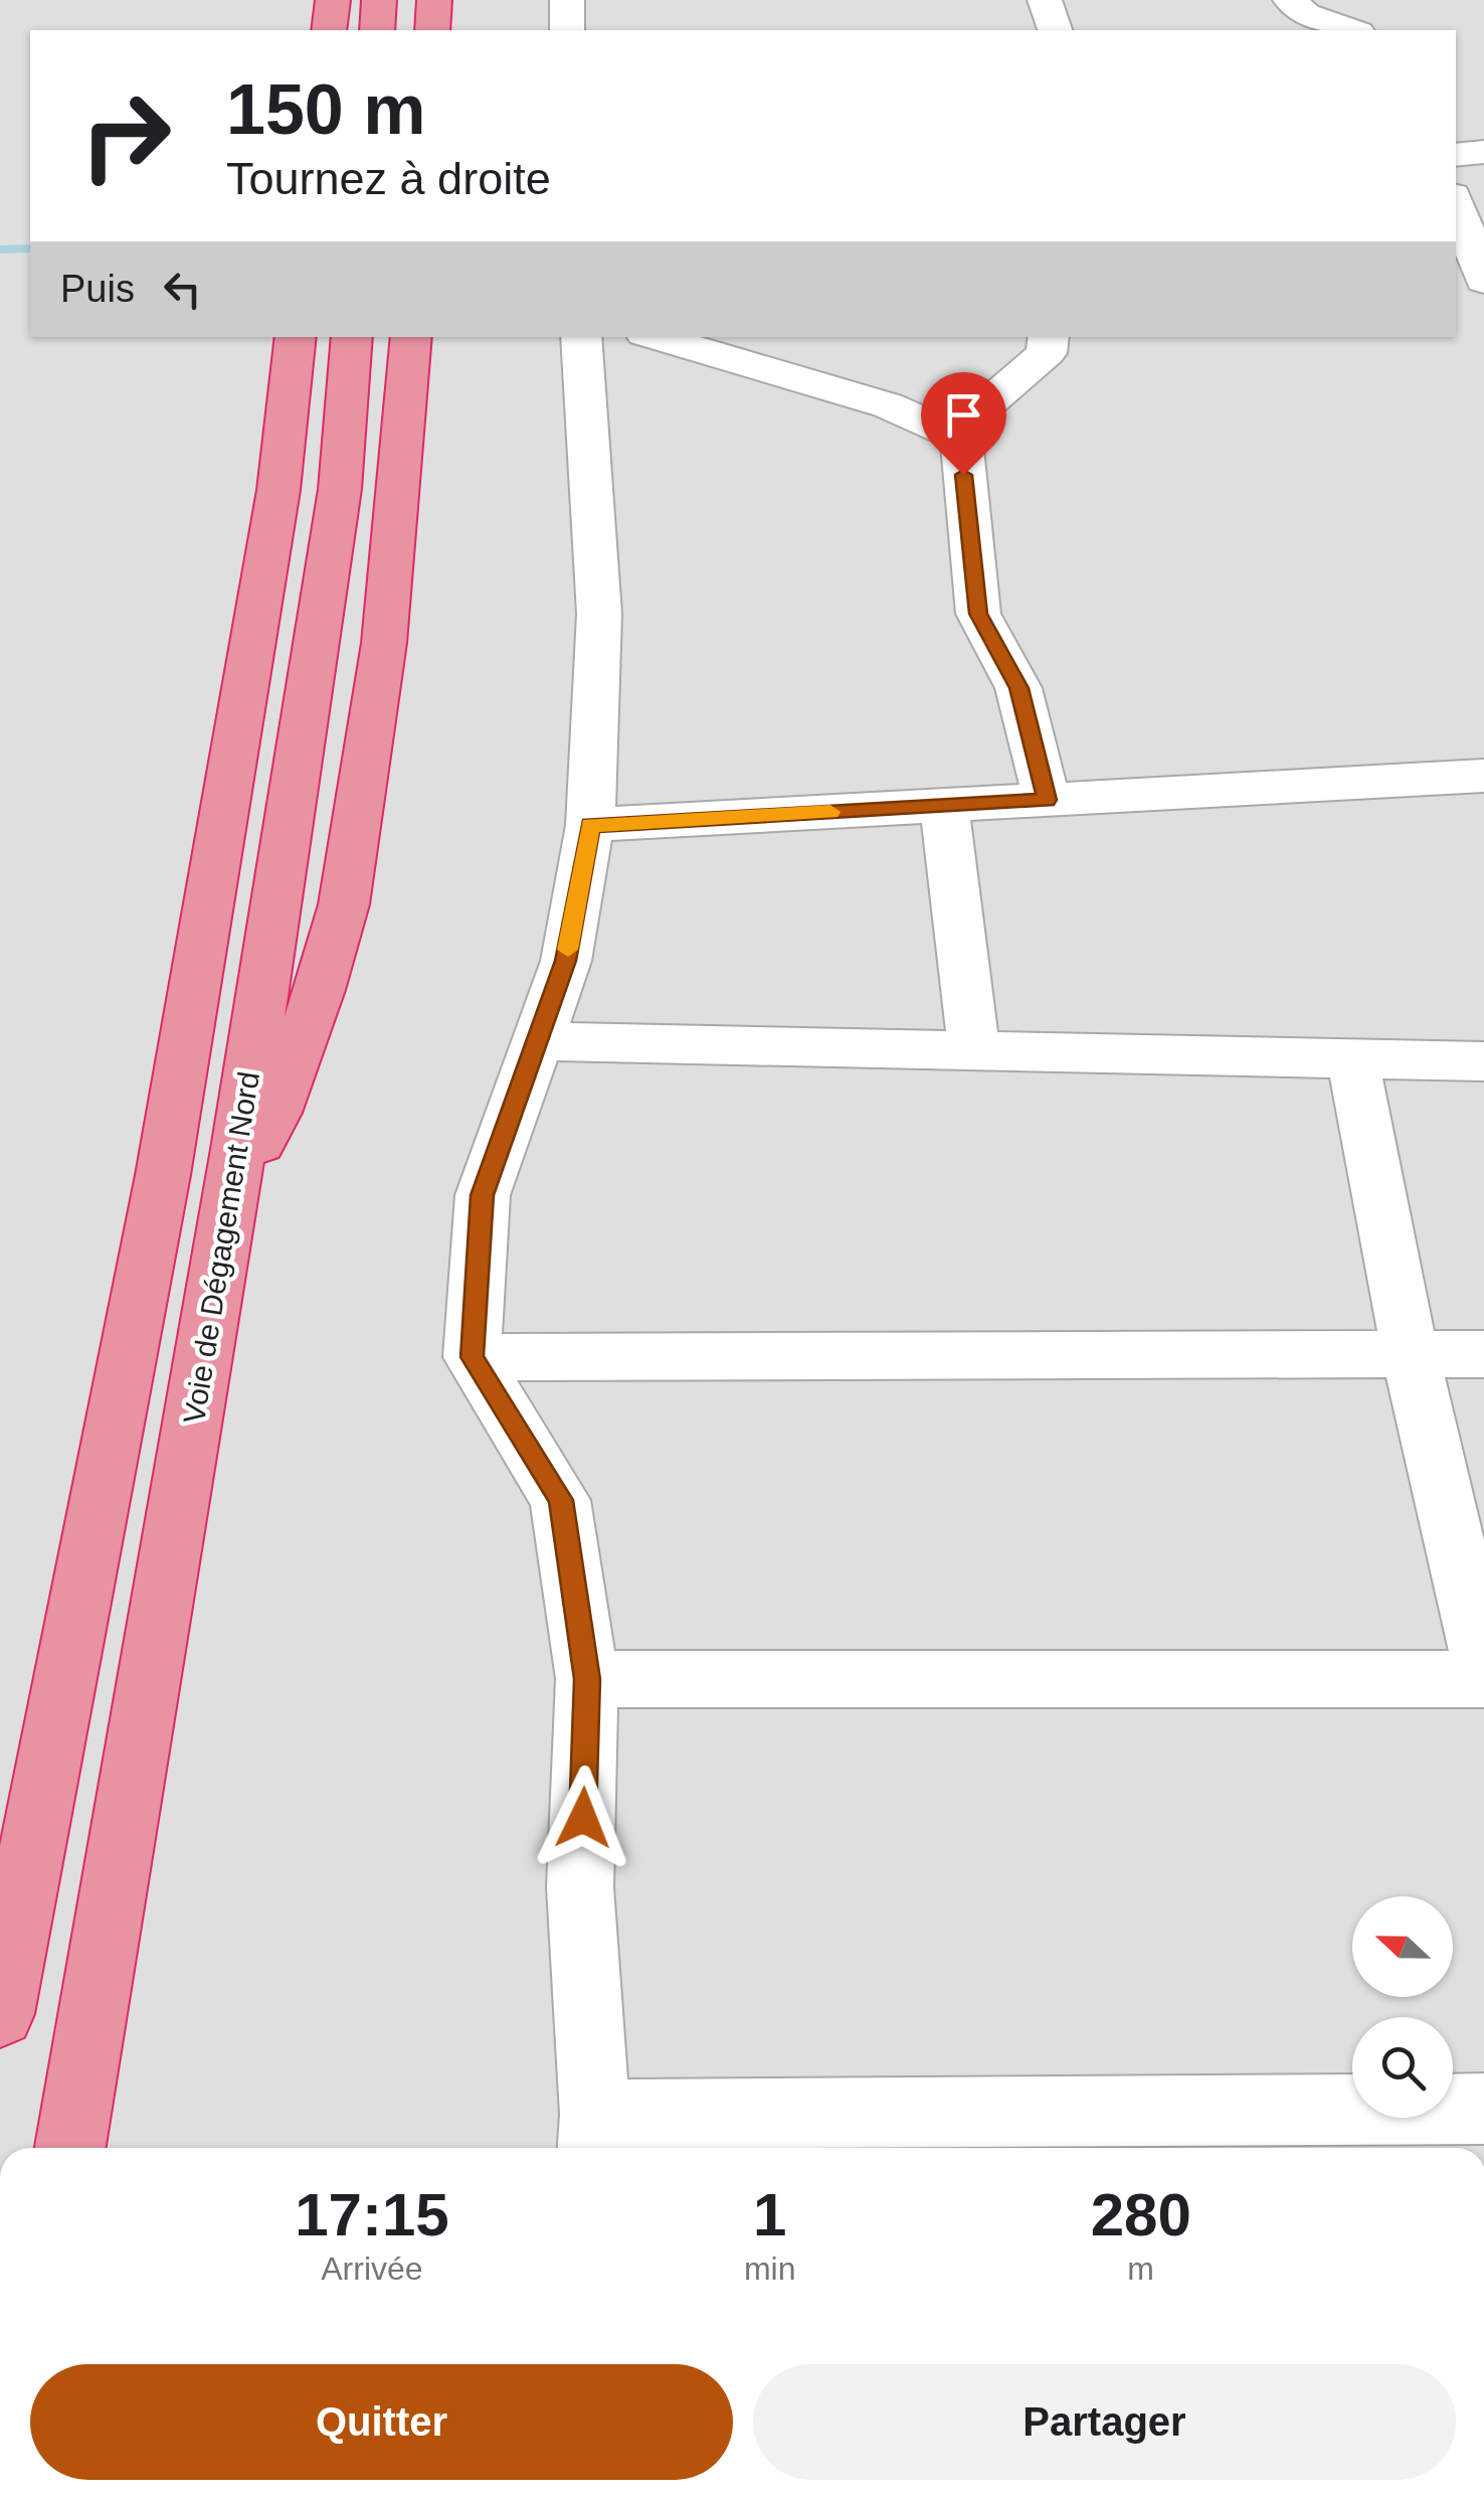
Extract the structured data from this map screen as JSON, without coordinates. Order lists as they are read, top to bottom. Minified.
{"streets":{"highway":["Voie de Dégagement Nord"]},"north":"left","page":{"turn":["150 m","Tournez à droite"],"then":"Puis","eta":["17:15","Arrivée","1","min","280","m"],"buttons":["Quitter","Partager"]}}
